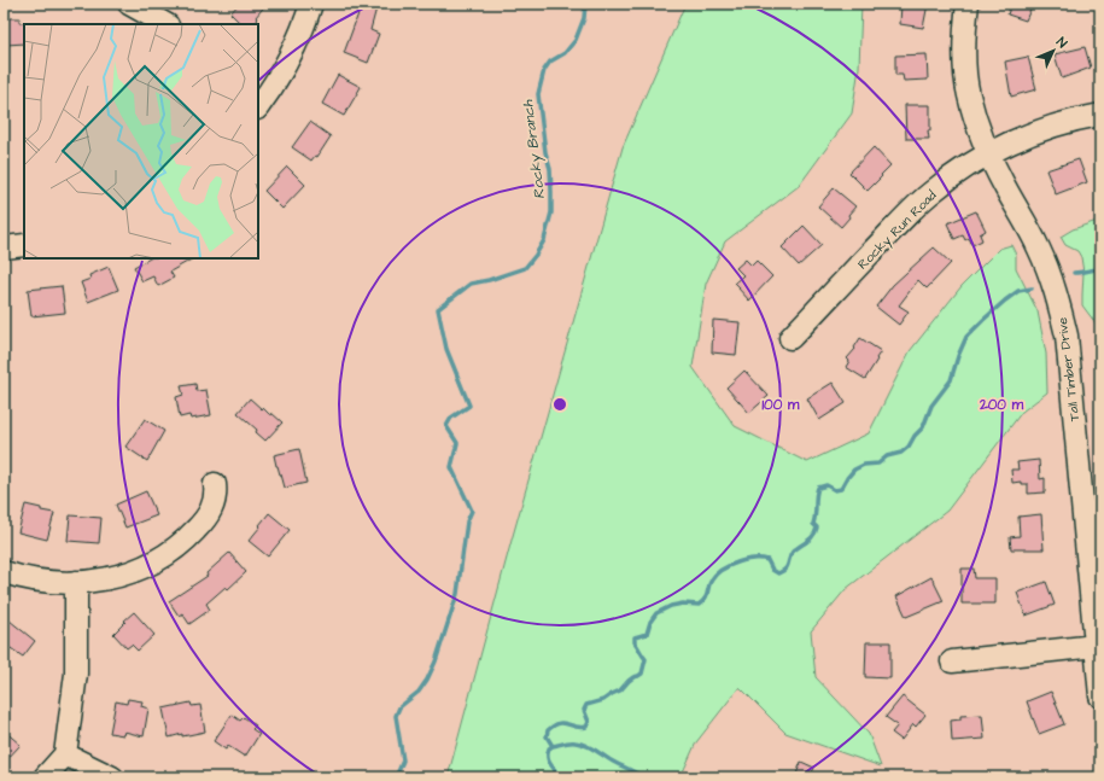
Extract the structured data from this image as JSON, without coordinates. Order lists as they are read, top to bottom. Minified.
{"streets":{"street":["Rocky Run Road","Tall Timber Drive"]},"crossings":[["Rocky Run Road","Tall Timber Drive"]],"water":["Rocky Branch"],"north":"top right","rings":["100 m","200 m"]}
